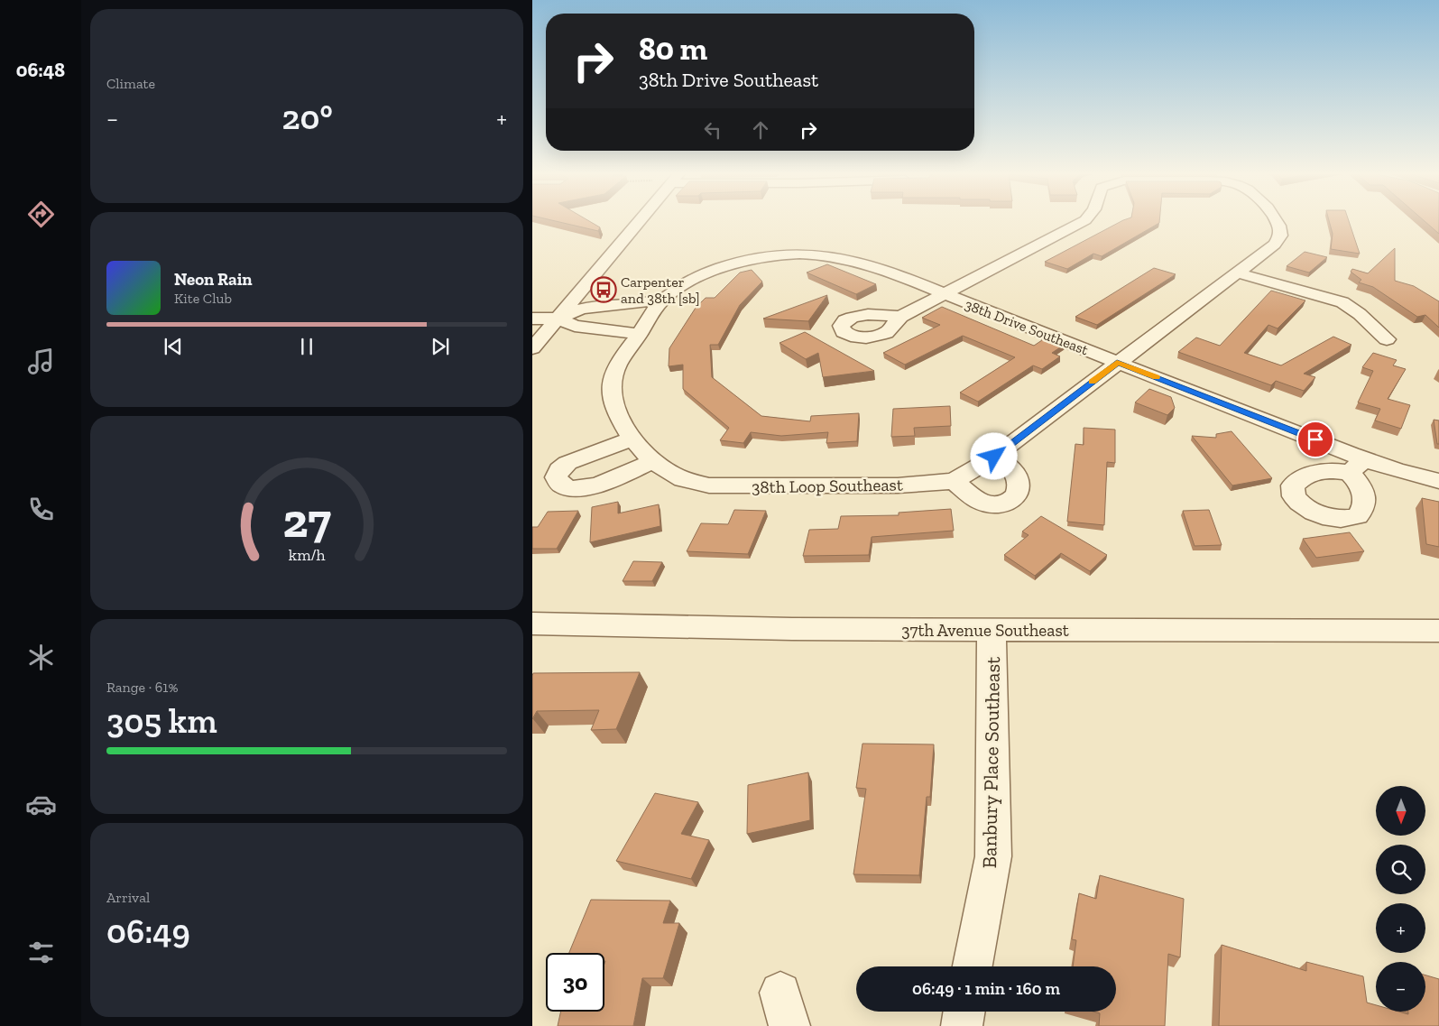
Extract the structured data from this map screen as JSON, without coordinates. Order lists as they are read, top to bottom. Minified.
{"streets":{"street":["38th Drive Southeast","38th Loop Southeast","37th Avenue Southeast","Banbury Place Southeast"]},"crossings":[["38th Drive Southeast","38th Loop Southeast"],["37th Avenue Southeast","Banbury Place Southeast"]],"places":{"bus stop":["Carpenter and 38th [sb]"]},"north":"bottom","page":{"tabs":"06:48","tile":["Climate",["Range · 61%","305 km"],["Arrival","06:49"]],"turn":["80 m","38th Drive Southeast"],"heat":["−","20°","+"],"song":["Neon Rain","Kite Club"],"map_buttons":["+","−"],"limit":"30","trip":"06:49 · 1 min · 160 m","gauge":["27","km/h"]}}
